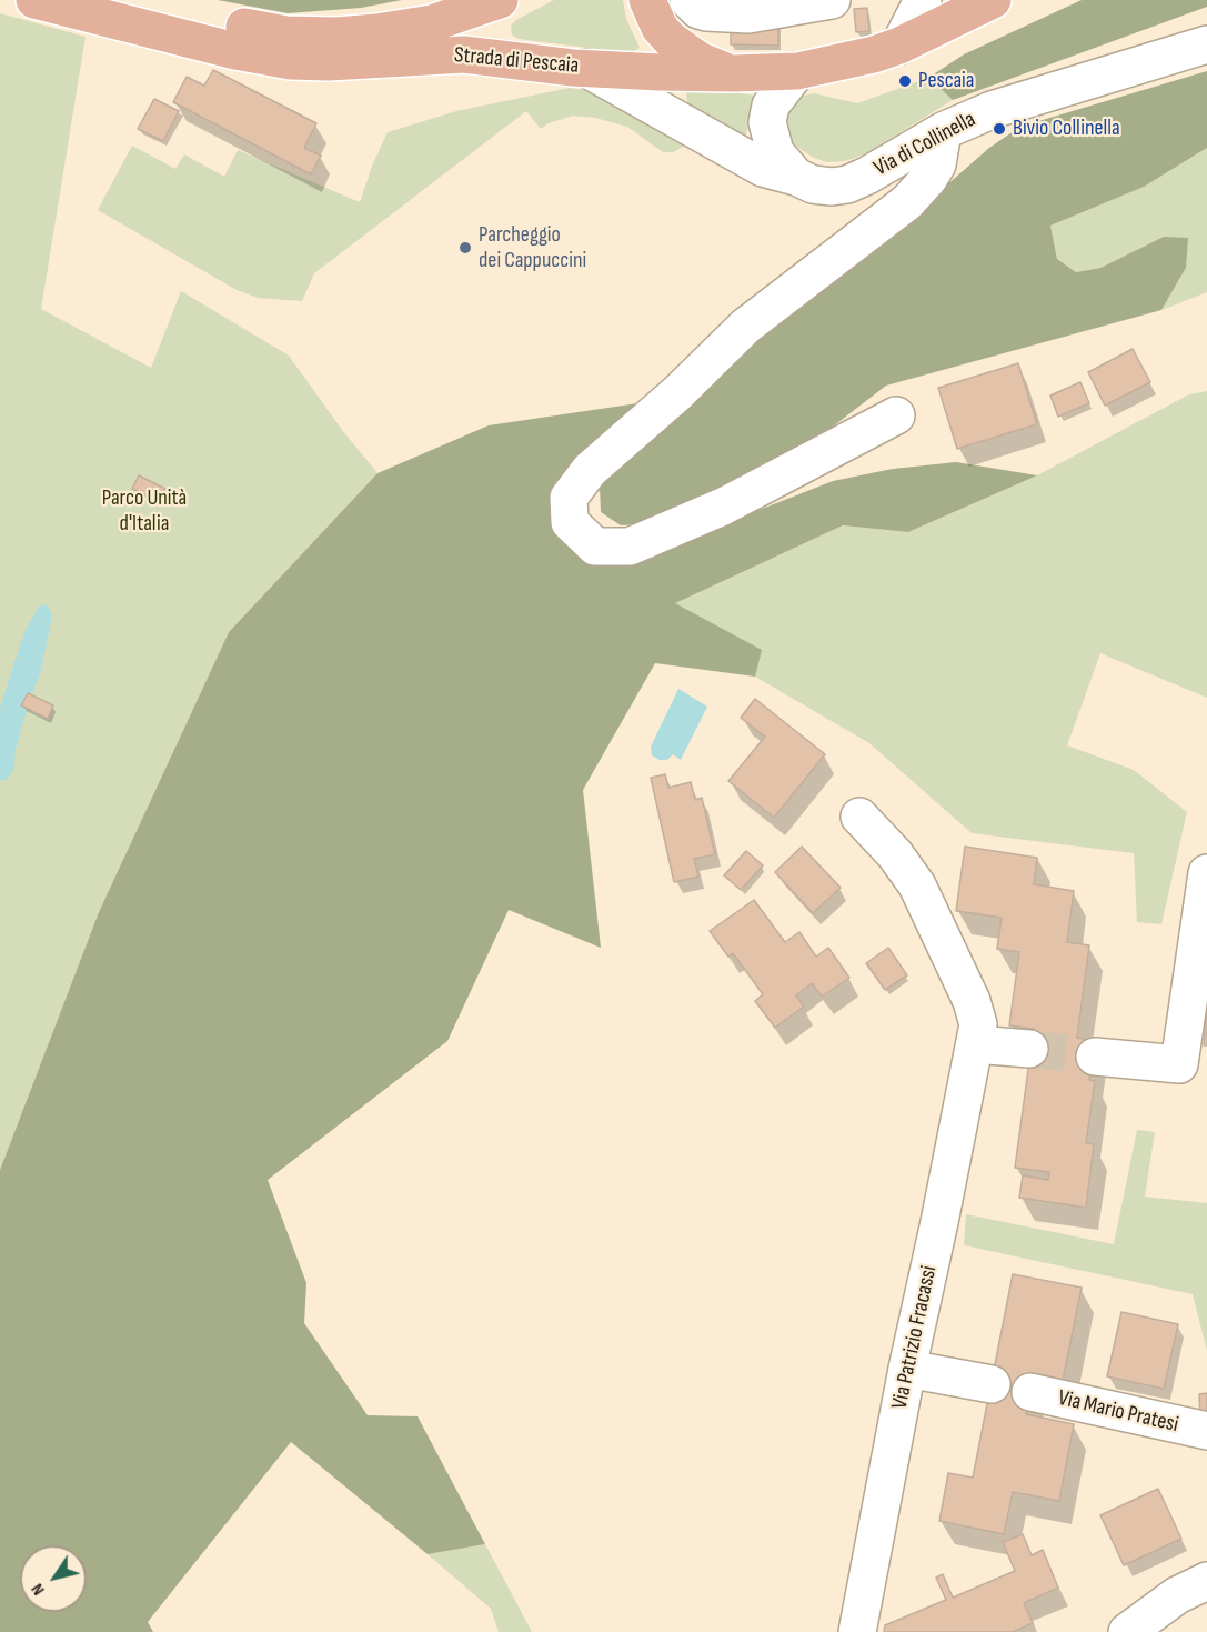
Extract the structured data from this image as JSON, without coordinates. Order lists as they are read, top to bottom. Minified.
{"streets":{"main road":["Strada di Pescaia"],"street":["Via di Collinella","Via Patrizio Fracassi","Via Mario Pratesi"]},"crossings":[["Strada di Pescaia","Via di Collinella"]],"parks":["Parco Unità d'Italia"],"places":["Pescaia","Bivio Collinella","Parcheggio dei Cappuccini"],"north":"bottom left"}
